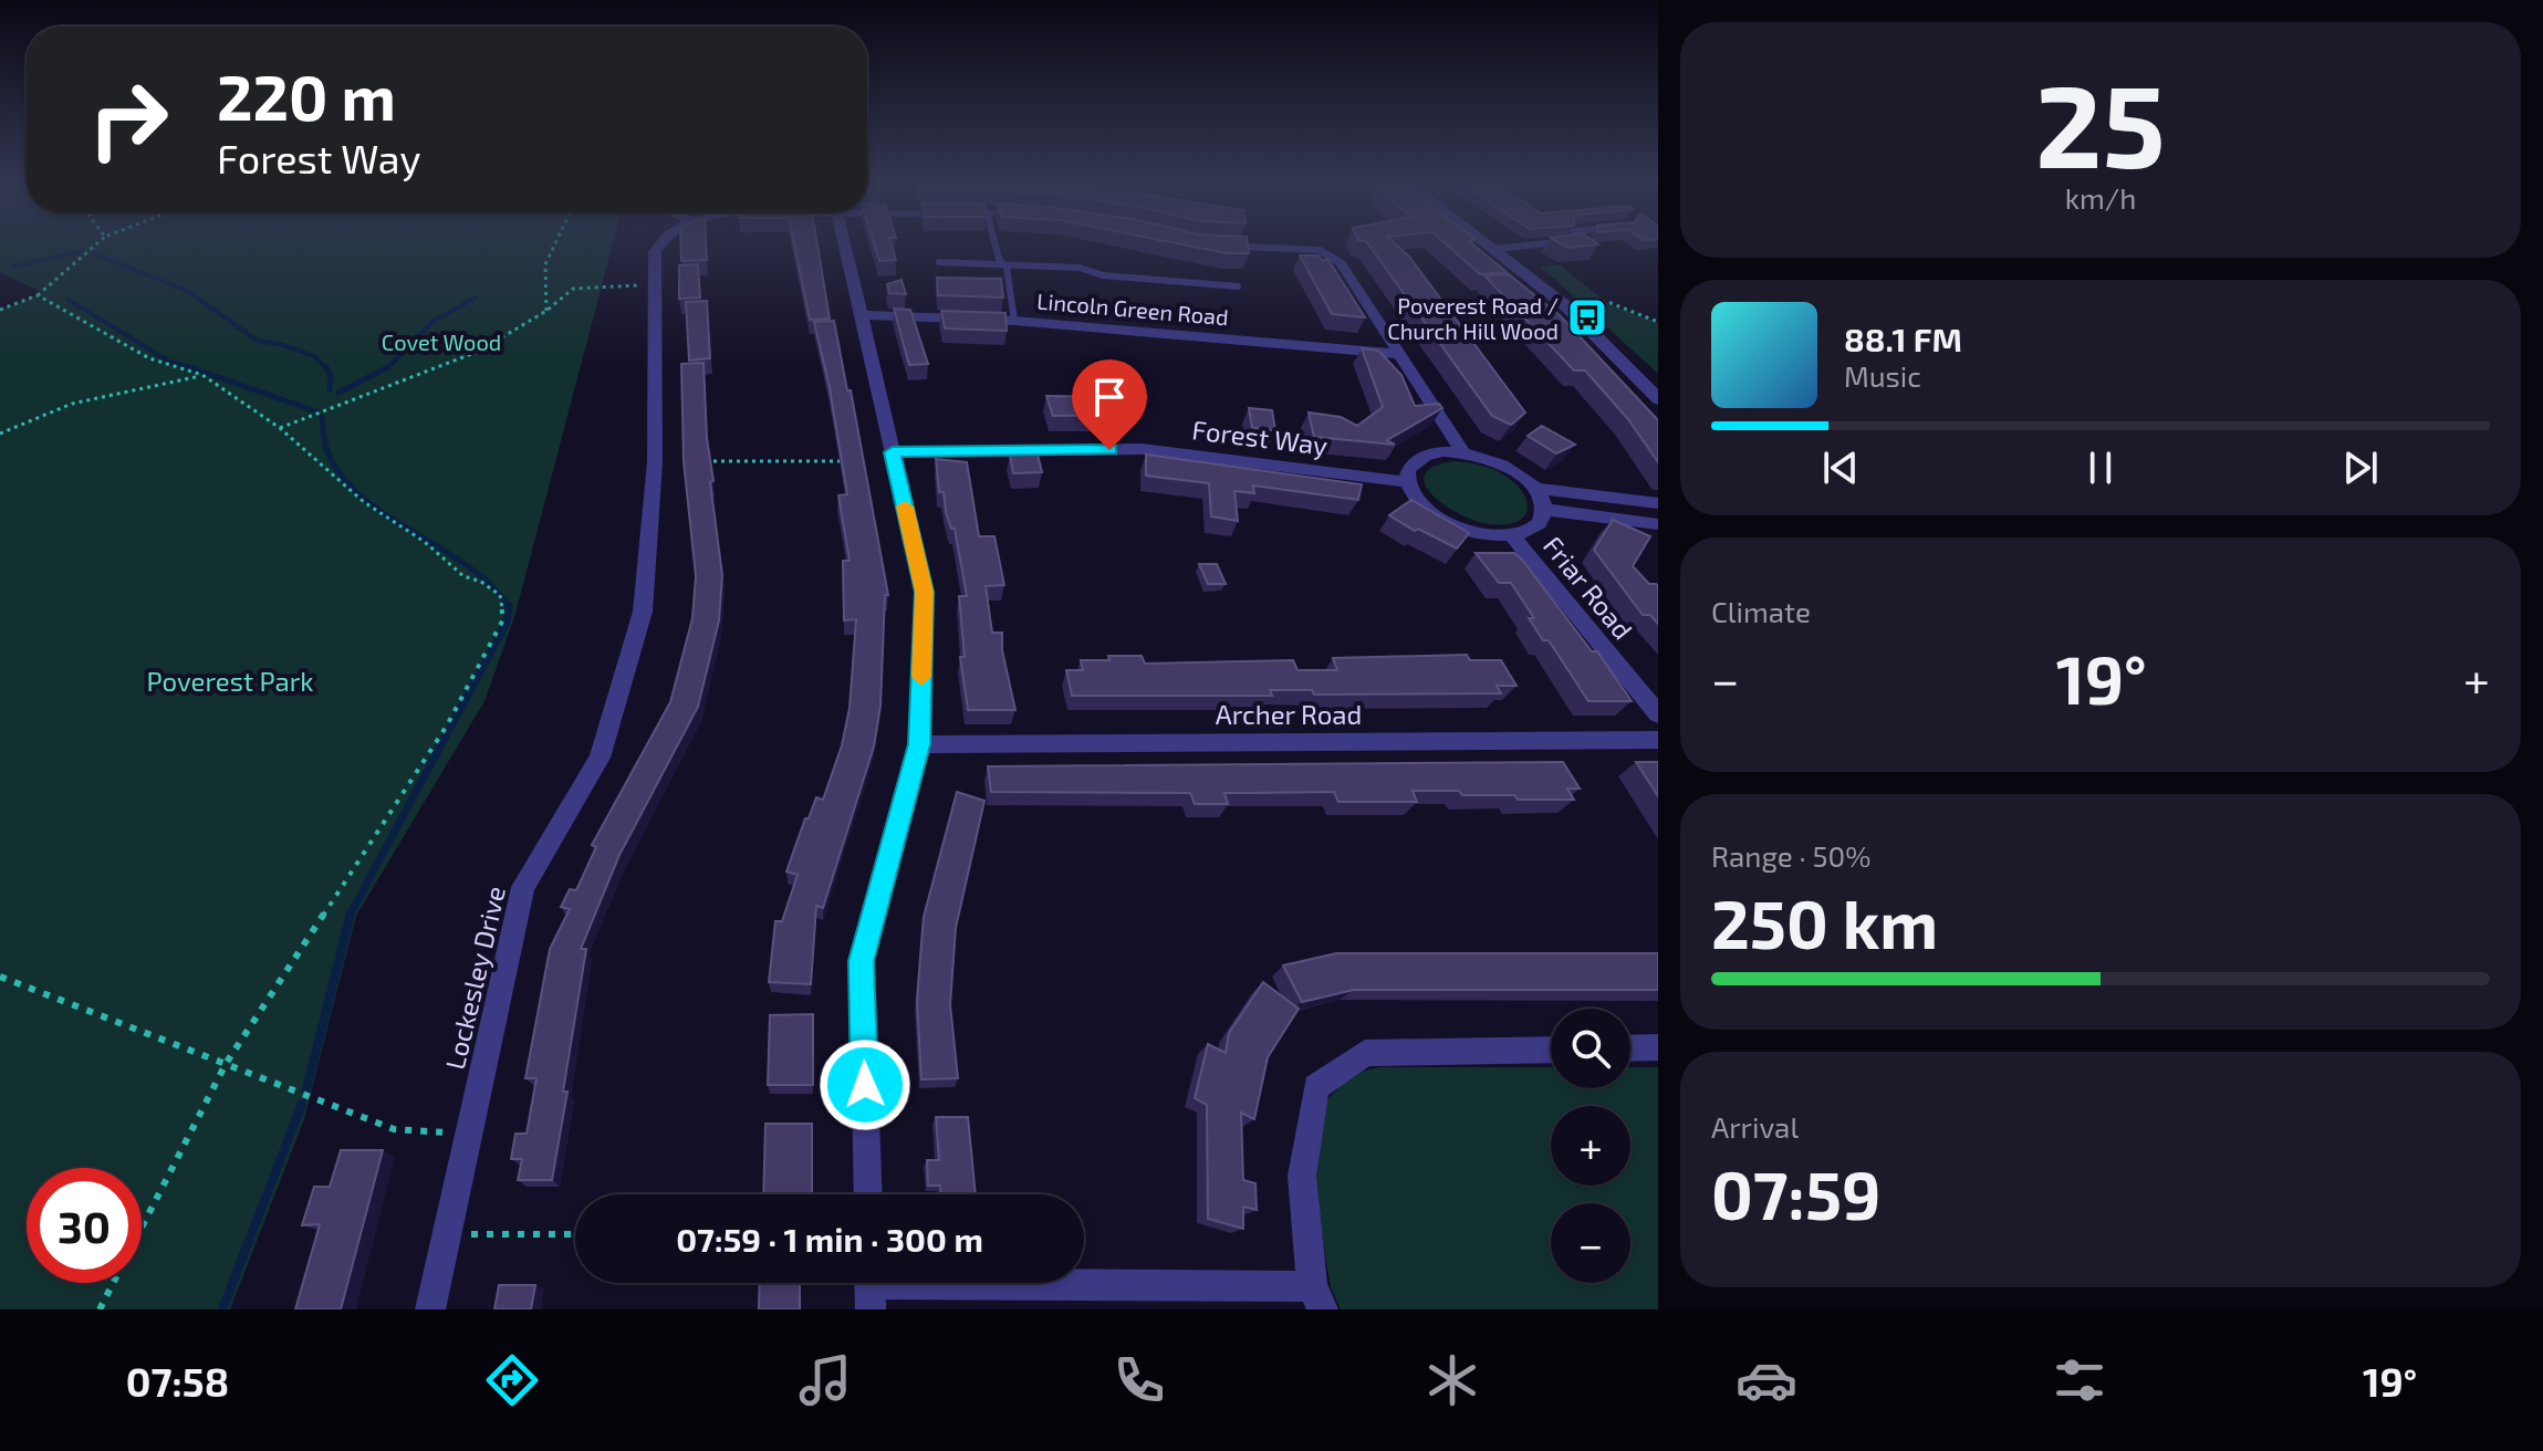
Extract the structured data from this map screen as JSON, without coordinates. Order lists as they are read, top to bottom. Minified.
{"streets":{"street":["Lincoln Green Road","Forest Way","Friar Road","Archer Road","Lockesley Drive"]},"parks":["Covet Wood","Poverest Park"],"places":{"bus stop":["Poverest Road / Church Hill Wood"]},"page":{"tile":[["25","km/h"],"Climate",["Range · 50%","250 km"],["Arrival","07:59"]],"turn":["220 m","Forest Way"],"song":["88.1 FM","Music"],"heat":["−","19°","+"],"map_buttons":["+","−"],"limit":"30","trip":"07:59 · 1 min · 300 m","tabs":["07:58","19°"]}}
